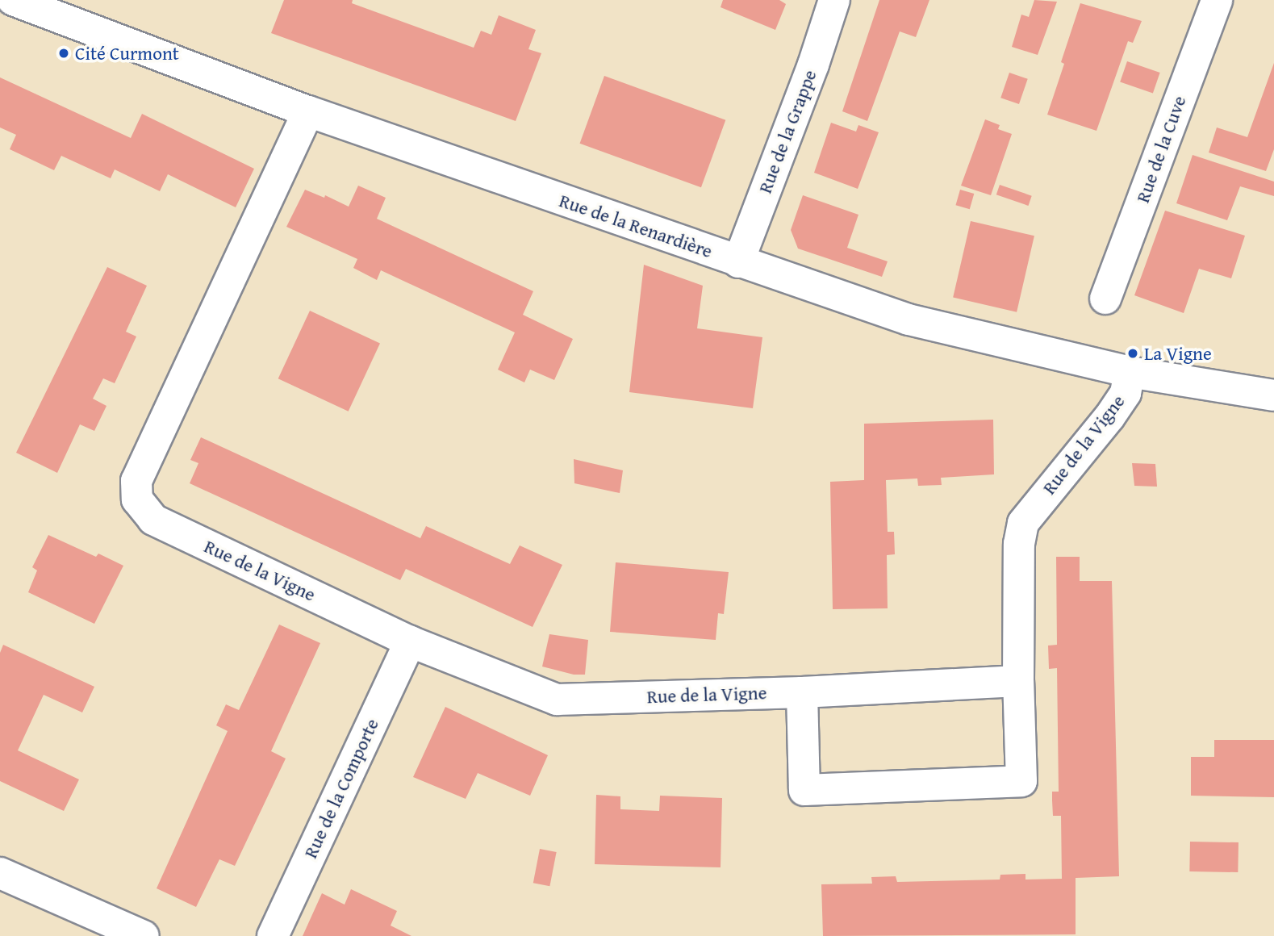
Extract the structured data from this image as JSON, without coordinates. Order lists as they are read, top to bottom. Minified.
{"streets":{"street":["Rue de la Grappe","Rue de la Cuve","Rue de la Renardière","Rue de la Vigne","Rue de la Comporte"]},"crossings":[["Rue de la Grappe","Rue de la Renardière"],["Rue de la Renardière","Rue de la Vigne"],["Rue de la Vigne","Rue de la Comporte"]],"places":["Cité Curmont","La Vigne"]}
